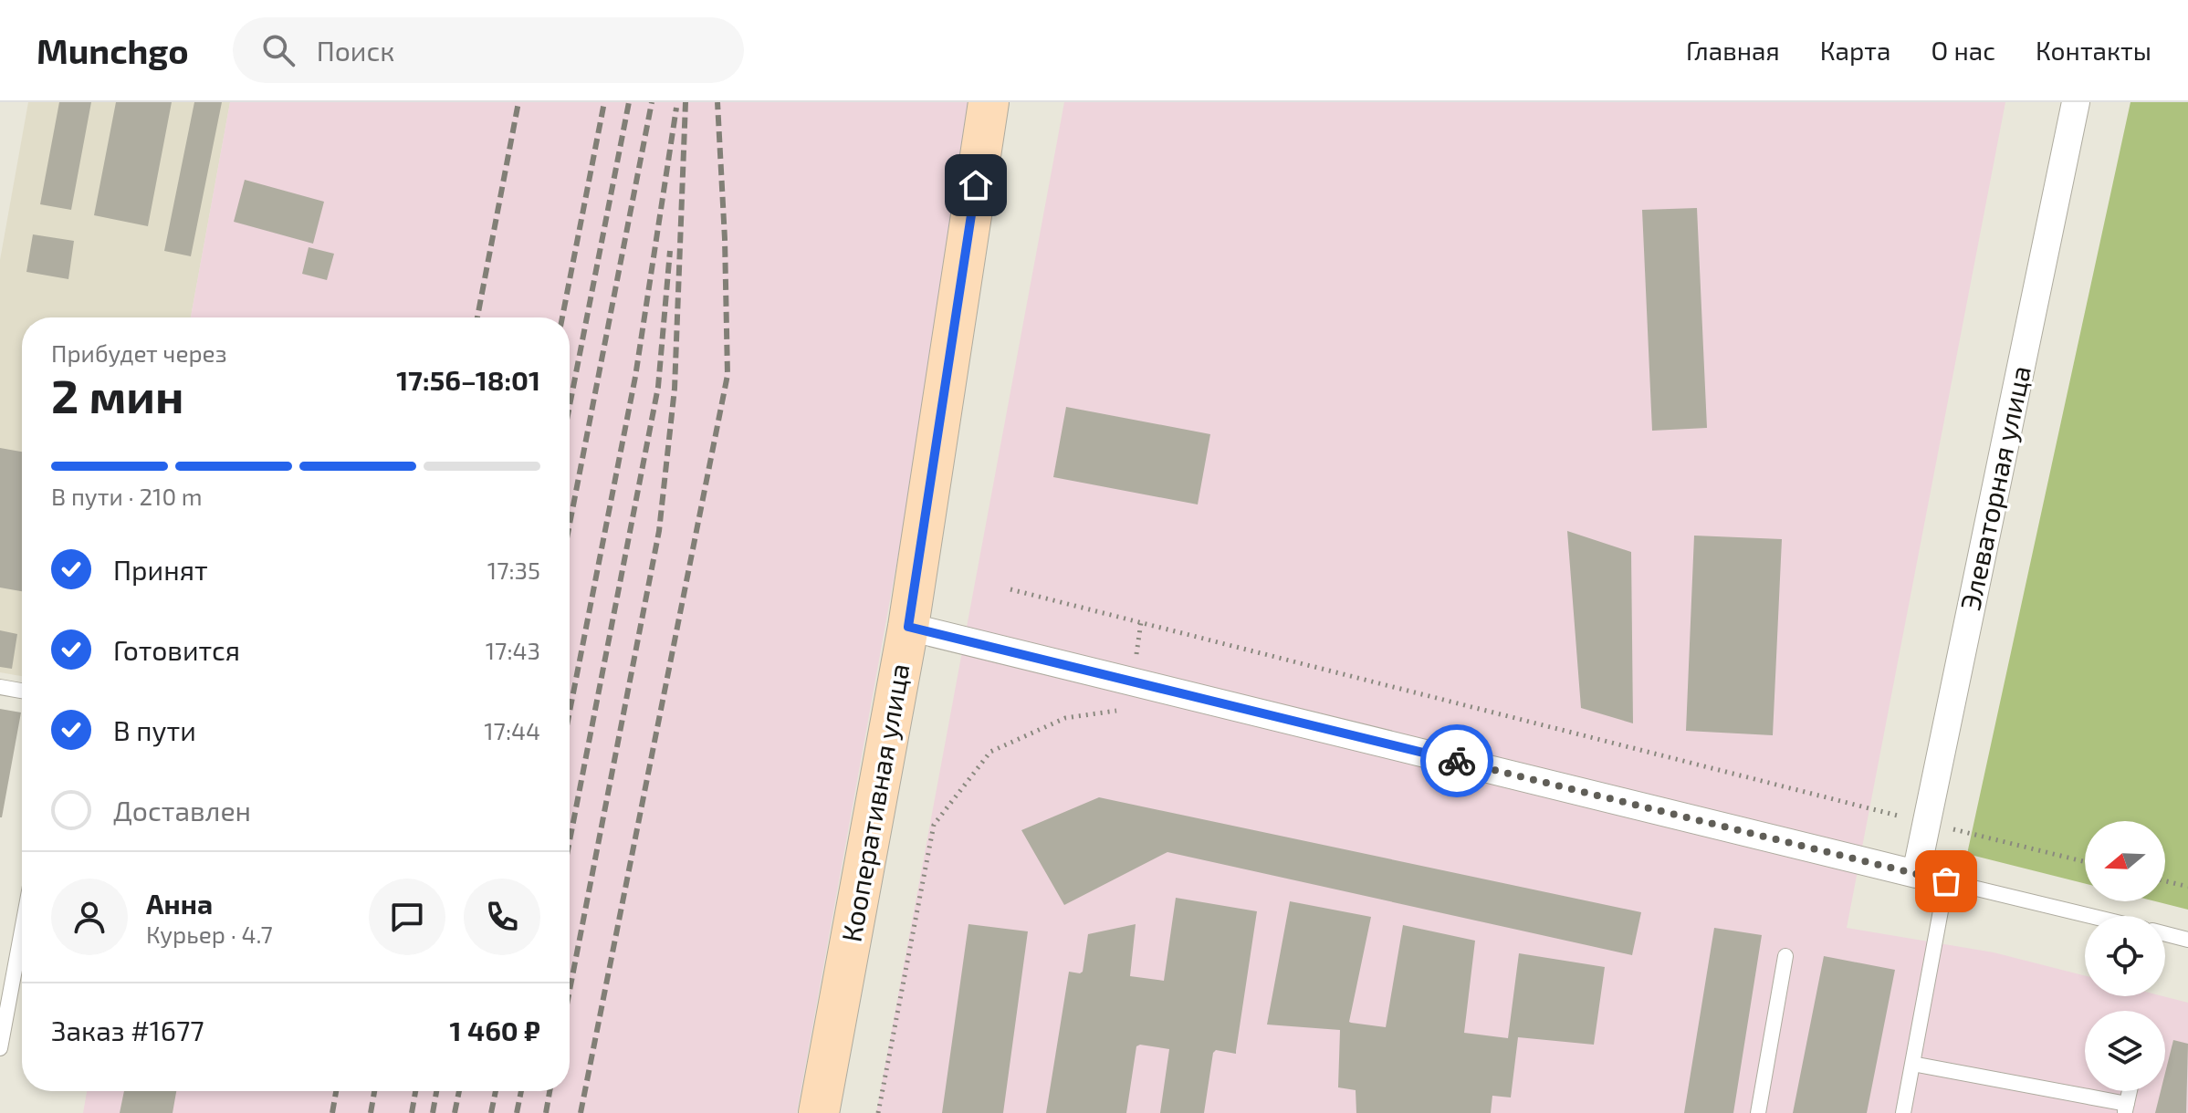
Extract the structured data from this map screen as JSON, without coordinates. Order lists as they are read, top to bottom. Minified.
{"streets":{"main road":["Кооперативная улица"],"street":["Элеваторная улица"]},"north":"left","page":{"header":"Munchgo","search":"Поиск","nav":["Главная","Карта","О нас","Контакты"],"heading":["2 мин","Прибудет через","17:56–18:01"],"panel":["Анна","Курьер · 4.7","Заказ #1677","1 460 ₽"],"bar":"В пути · 210 m","list":[["Принят","17:35"],["Готовится","17:43"],["В пути","17:44"],"Доставлен"]}}
